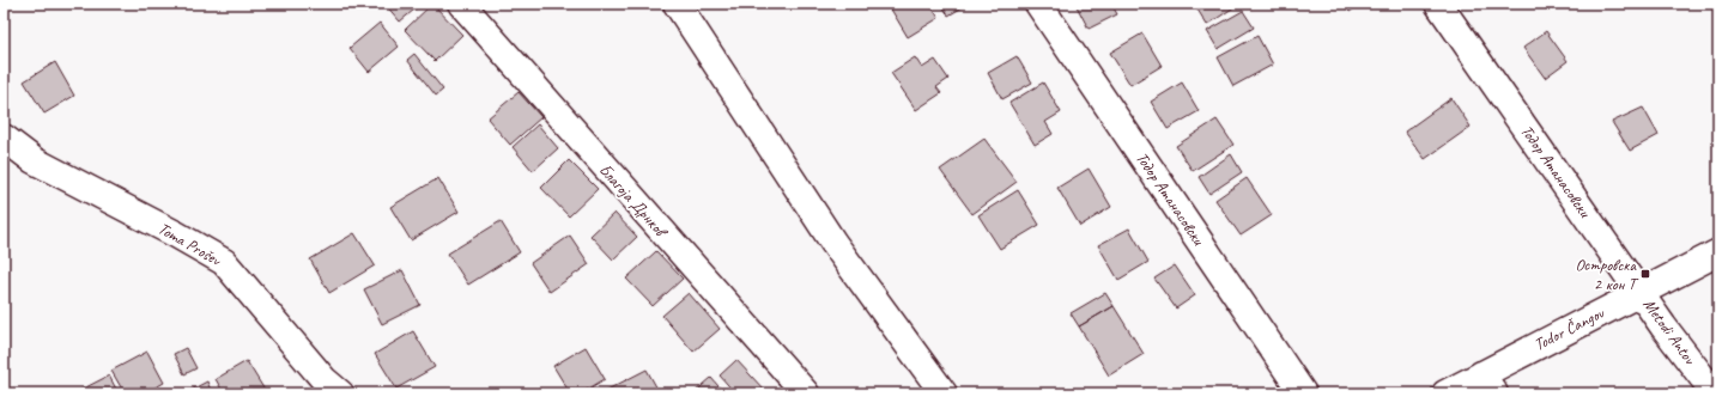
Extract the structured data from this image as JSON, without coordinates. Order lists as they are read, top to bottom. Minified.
{"streets":{"street":["Тодор Атанасовски","Благоја Дрнков","Toma Prošev","Todor Čangov","Metodi Antov"]},"crossings":[["Тодор Атанасовски","Todor Čangov"],["Тодор Атанасовски","Metodi Antov"],["Todor Čangov","Metodi Antov"]],"places":{"transit":["Островска 2 кон T"]}}
